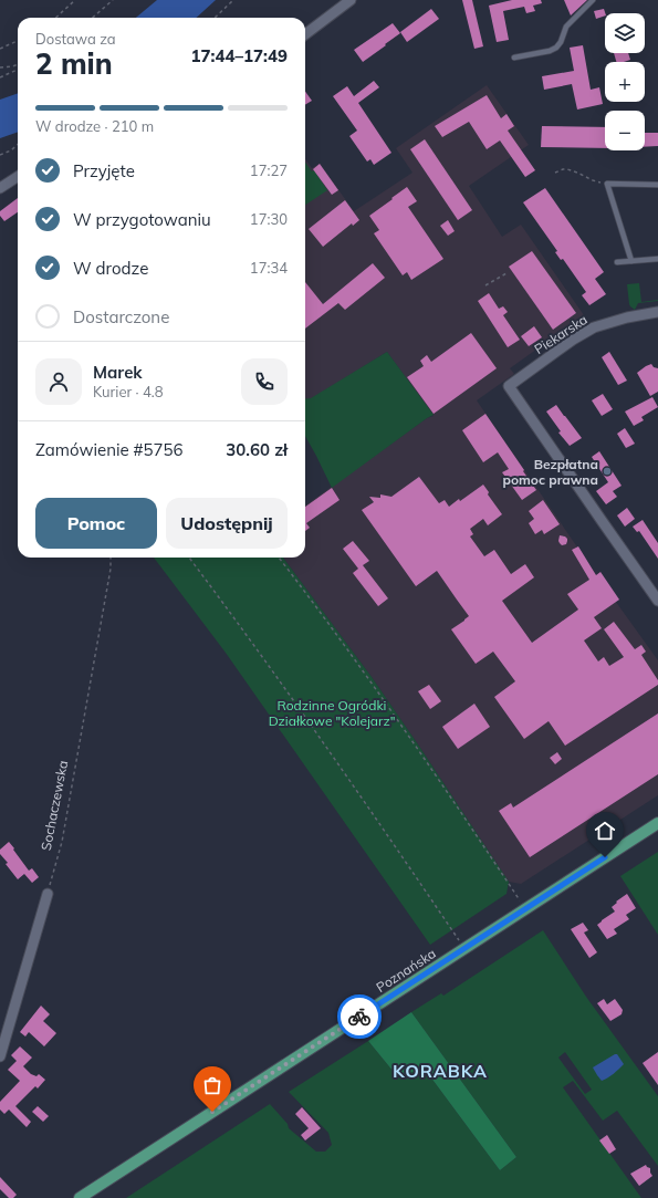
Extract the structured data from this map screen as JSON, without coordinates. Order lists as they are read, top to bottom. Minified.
{"streets":{"main road":["Poznańska"],"street":["Piekarska"],"path":["Sochaczewska"]},"districts":["KORABKA"],"parks":["Rodzinne Ogródki Działkowe \"Kolejarz\""],"places":["Bezpłatna pomoc prawna"],"page":{"map_buttons":["+","−"],"heading":["2 min","Dostawa za","17:44–17:49"],"panel":["Marek","Kurier · 4.8","Zamówienie #5756","30.60 zł"],"bar":"W drodze · 210 m","list":[["Przyjęte","17:27"],["W przygotowaniu","17:30"],["W drodze","17:34"],"Dostarczone"],"buttons":["Pomoc","Udostępnij"]}}
